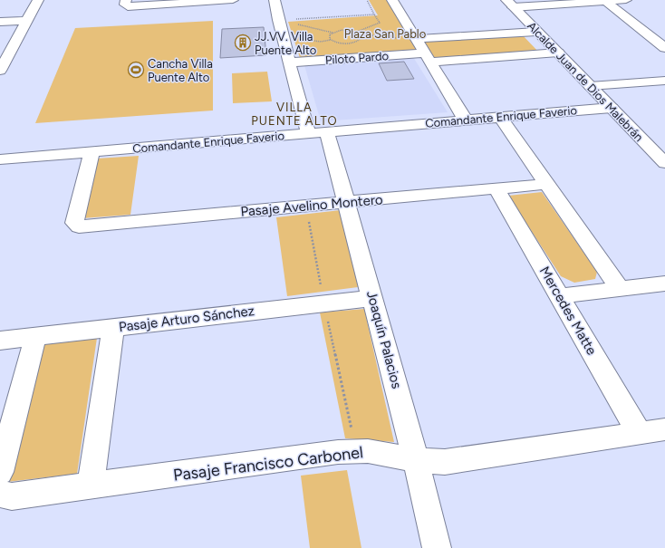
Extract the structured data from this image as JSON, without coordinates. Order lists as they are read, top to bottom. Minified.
{"streets":{"street":["Piloto Pardo","Alcalde Juan de Dios Malebrán","Comandante Enrique Faverio","Pasaje Avelino Montero","Mercedes Matte","Pasaje Arturo Sánchez","Joaquín Palacios","Pasaje Francisco Carbonel"]},"crossings":[["Piloto Pardo","Alcalde Juan de Dios Malebrán"],["Piloto Pardo","Joaquín Palacios"],["Alcalde Juan de Dios Malebrán","Comandante Enrique Faverio"],["Comandante Enrique Faverio","Pasaje Avelino Montero"],["Comandante Enrique Faverio","Joaquín Palacios"],["Pasaje Avelino Montero","Mercedes Matte"],["Pasaje Avelino Montero","Joaquín Palacios"],["Mercedes Matte","Pasaje Francisco Carbonel"],["Pasaje Arturo Sánchez","Joaquín Palacios"],["Joaquín Palacios","Pasaje Francisco Carbonel"]],"districts":["VILLA PUENTE ALTO"],"parks":["Plaza San Pablo"],"places":{"building":["JJ.VV. Villa Puente Alto"],"sports":["Cancha Villa Puente Alto"]}}
